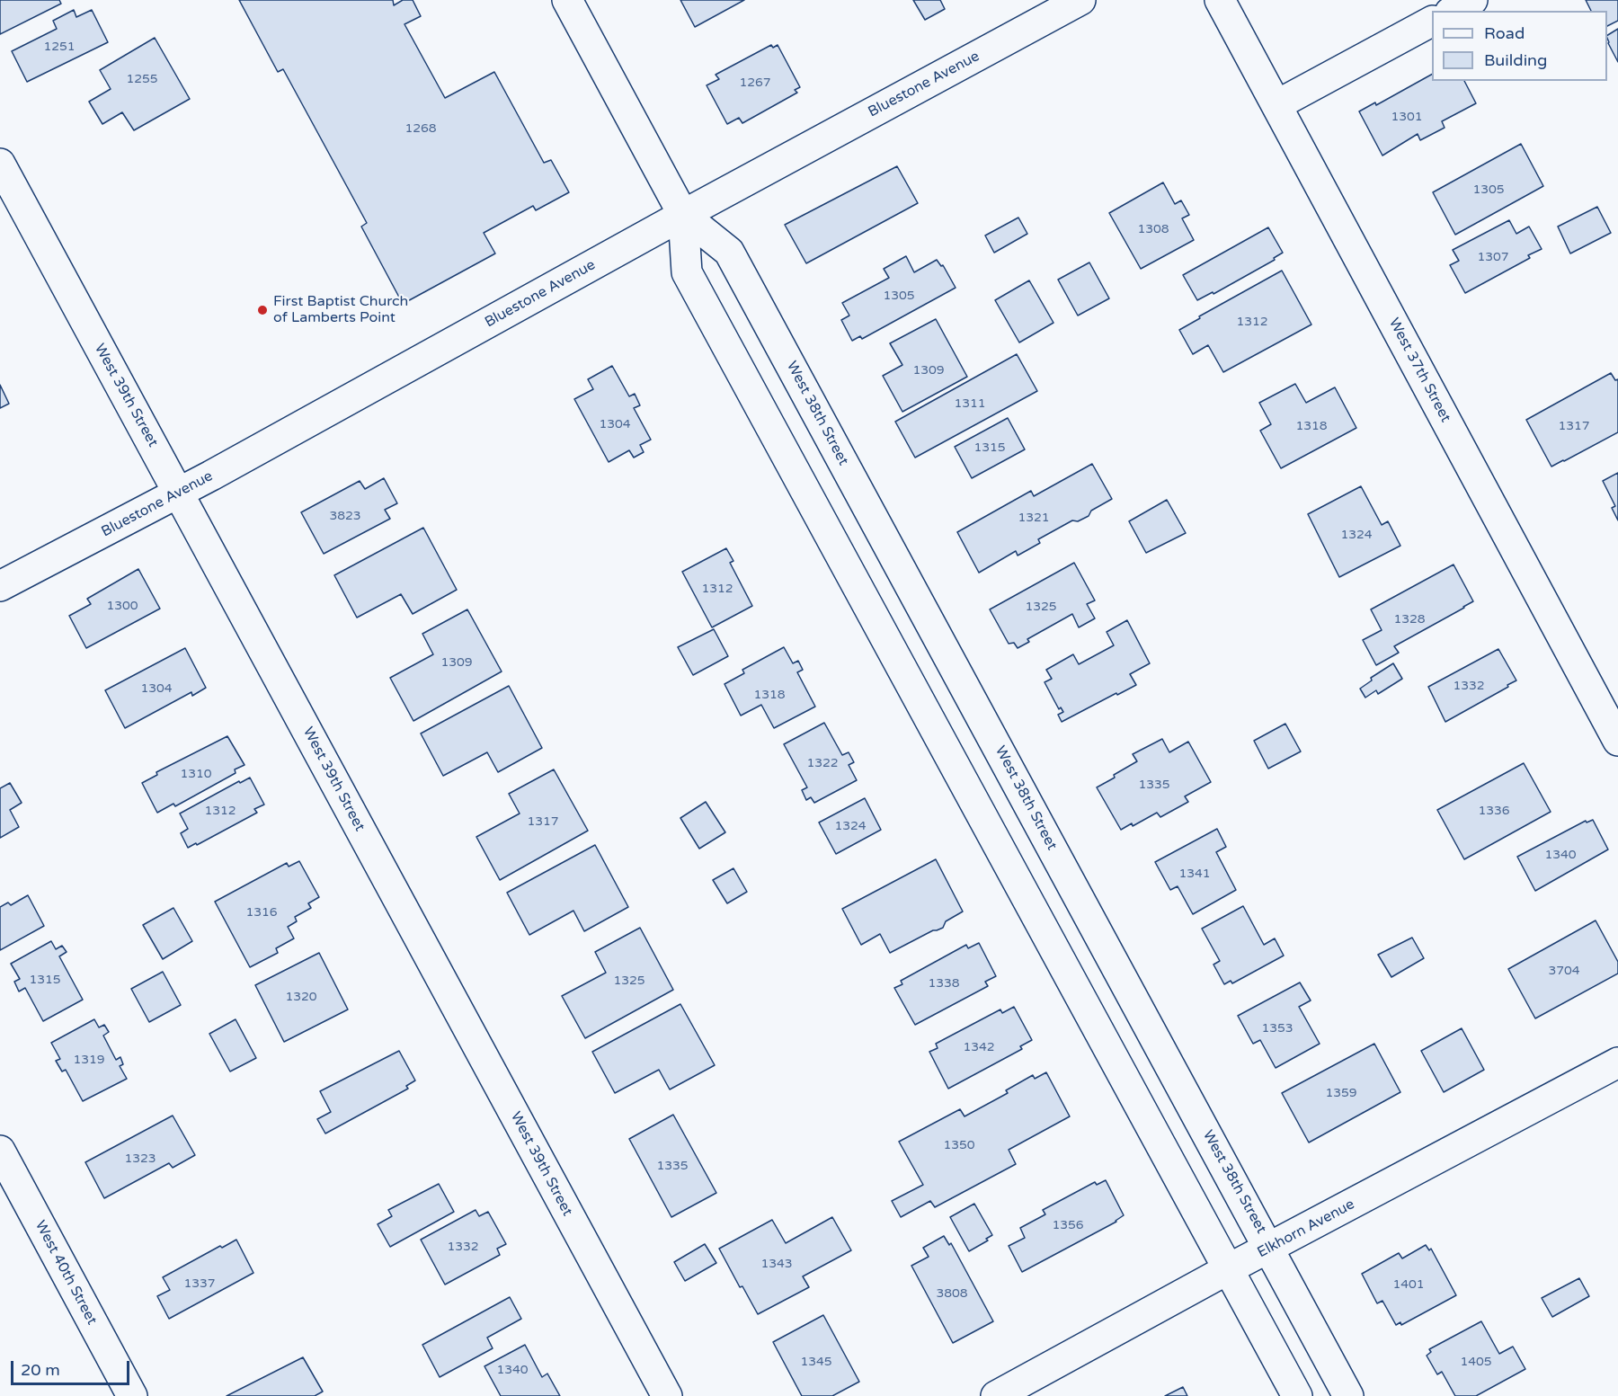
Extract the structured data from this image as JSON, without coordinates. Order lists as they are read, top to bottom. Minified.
{"streets":{"street":["Bluestone Avenue","West 37th Street","West 39th Street","West 38th Street","Elkhorn Avenue","West 40th Street"]},"crossings":[["Bluestone Avenue","West 39th Street"],["Bluestone Avenue","West 38th Street"],["West 38th Street","Elkhorn Avenue"]],"places":["First Baptist Church of Lamberts Point"],"house_numbers":["1251","1255","1267","1301","1268","1305","1308","1307","1305","1312","1309","1311","1304","1318","1317","1315","3823","1321","1324","1312","1300","1325","1328","1309","1332","1304","1318","1322","1310","1335","1312","1336","1317","1324","1340","1341","1316","3704","1315","1325","1338","1320","1353","1342","1319","1359","1350","1323","1335","1356","1332","1343","1337","1401","3808","1345","1405","1340"],"legend":["Road","Building"],"scale_bar":"20 m"}
